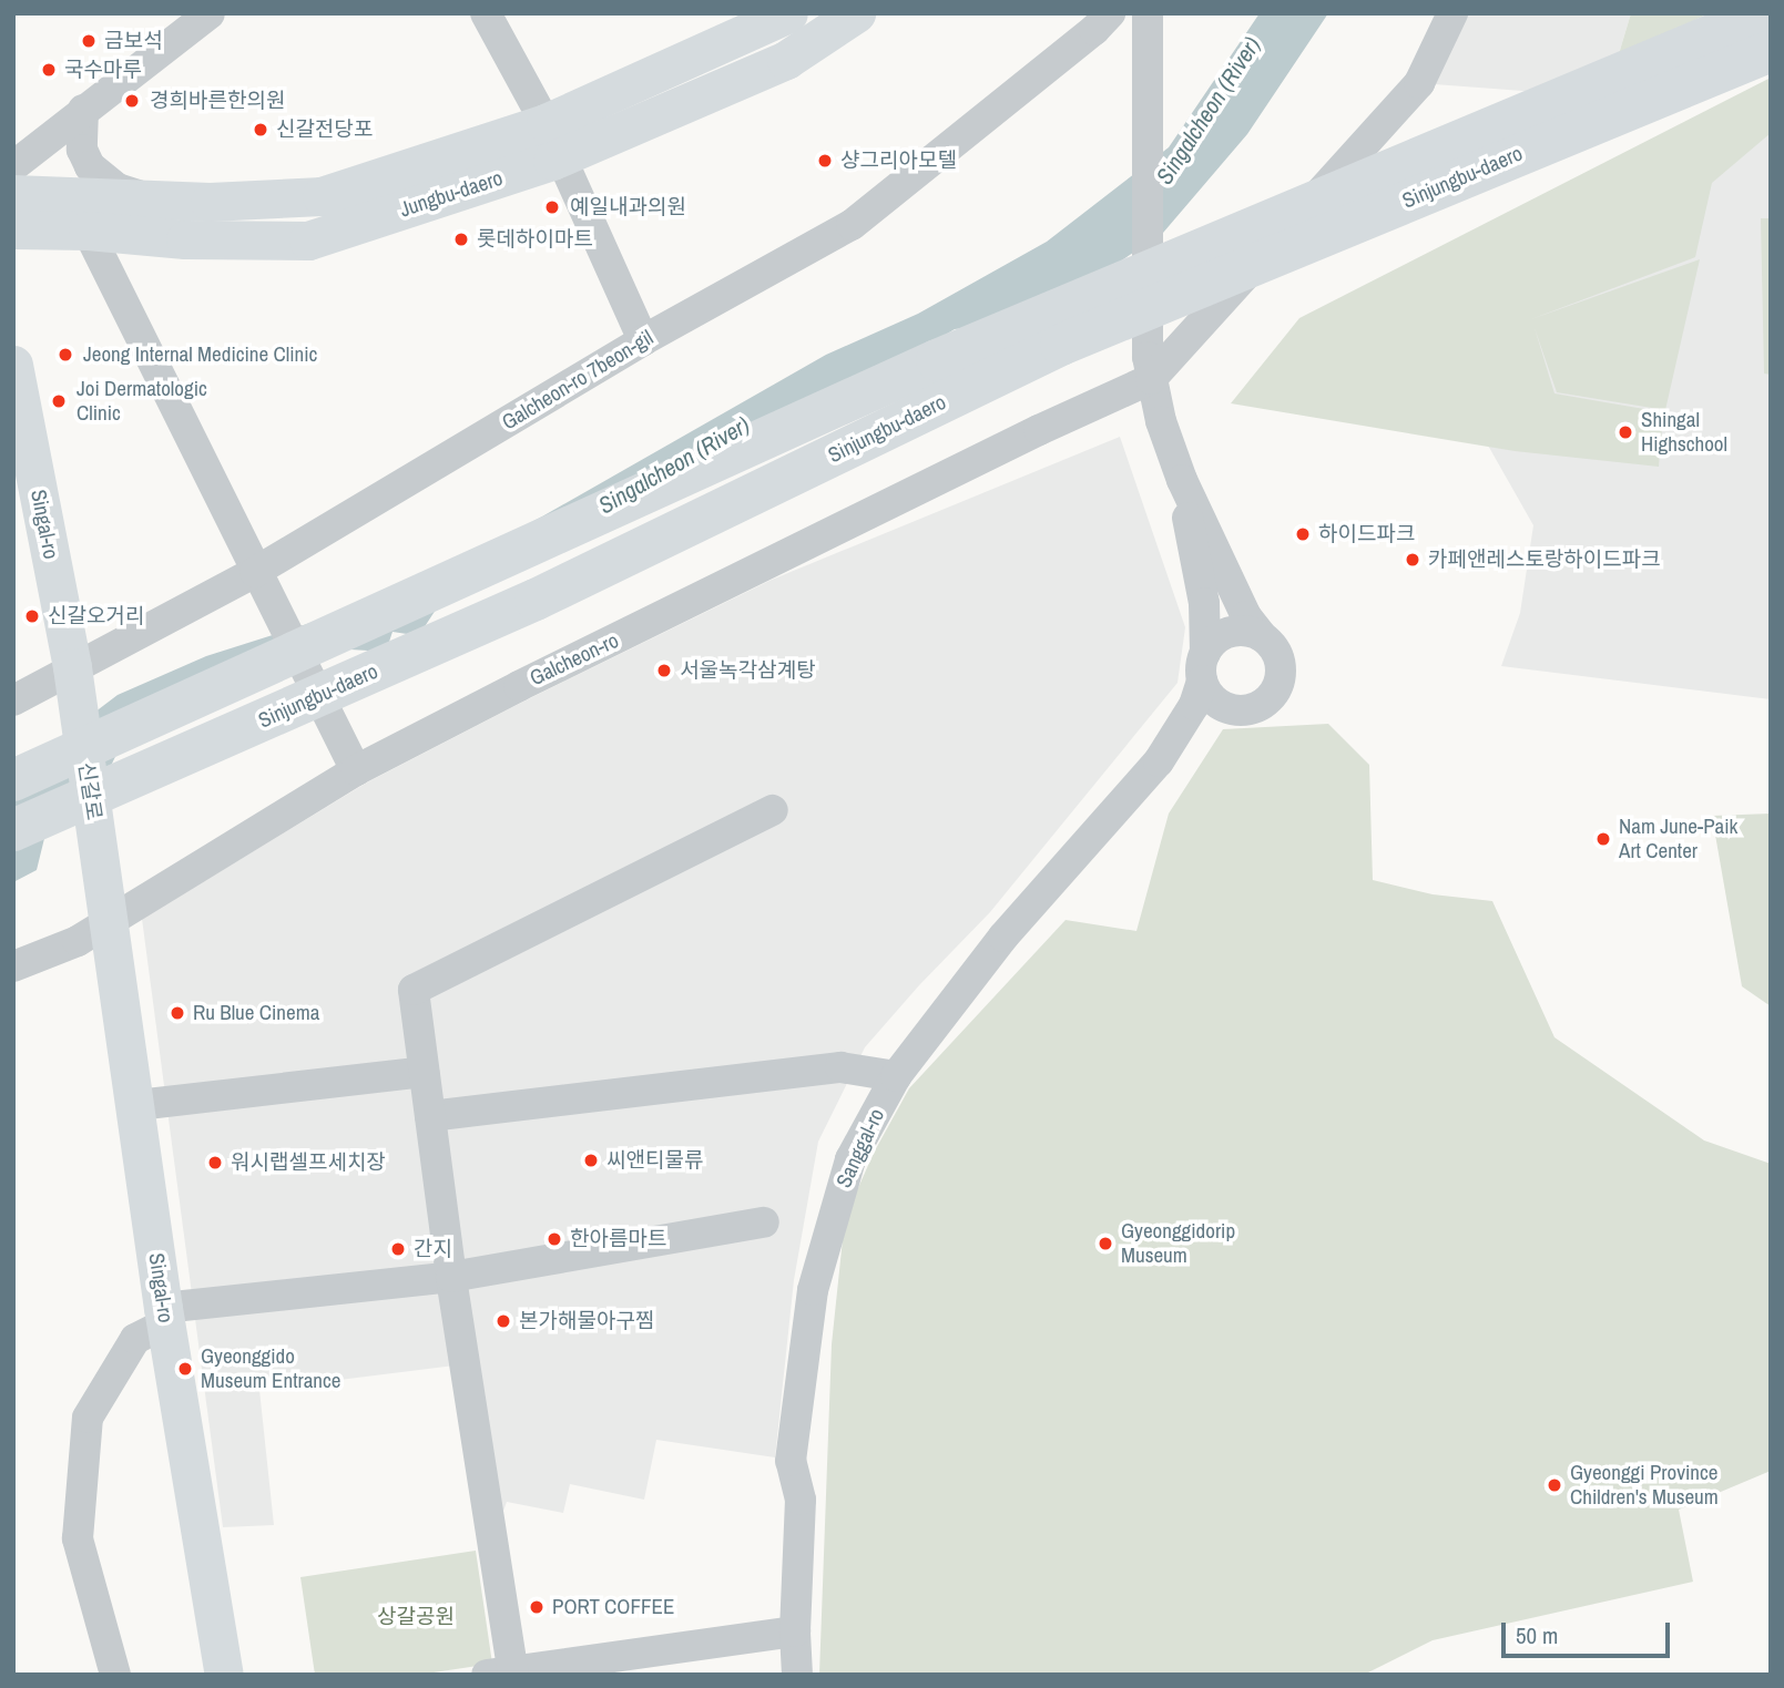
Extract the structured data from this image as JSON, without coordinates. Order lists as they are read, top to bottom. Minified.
{"streets":{"highway":["Sinjungbu-daero"],"main road":["Jungbu-daero","Singal-ro","신갈로"],"street":["Galcheon-ro 7beon-gil","Galcheon-ro","Sanggal-ro"]},"crossings":[["Galcheon-ro 7beon-gil","Singal-ro"],["Galcheon-ro 7beon-gil","신갈로"],["Singal-ro","Galcheon-ro"],["Singal-ro","신갈로"],["Galcheon-ro","신갈로"]],"water":["Singalcheon (River)"],"parks":["상갈공원"],"places":["금보석","국수마루","경희바른한의원","신갈전당포","샹그리아모텔","예일내과의원","롯데하이마트","Jeong Internal Medicine Clinic","Joi Dermatologic Clinic","Shingal Highschool","하이드파크","카페앤레스토랑하이드파크","신갈오거리","서울녹각삼계탕","Nam June-Paik Art Center","Ru Blue Cinema","씨앤티물류","워시랩셀프세치장","한아름마트","Gyeonggidorip Museum","간지","본가해물아구찜","Gyeonggido Museum Entrance","Gyeonggi Province Children's Museum","PORT COFFEE"],"scale_bar":"50 m"}
